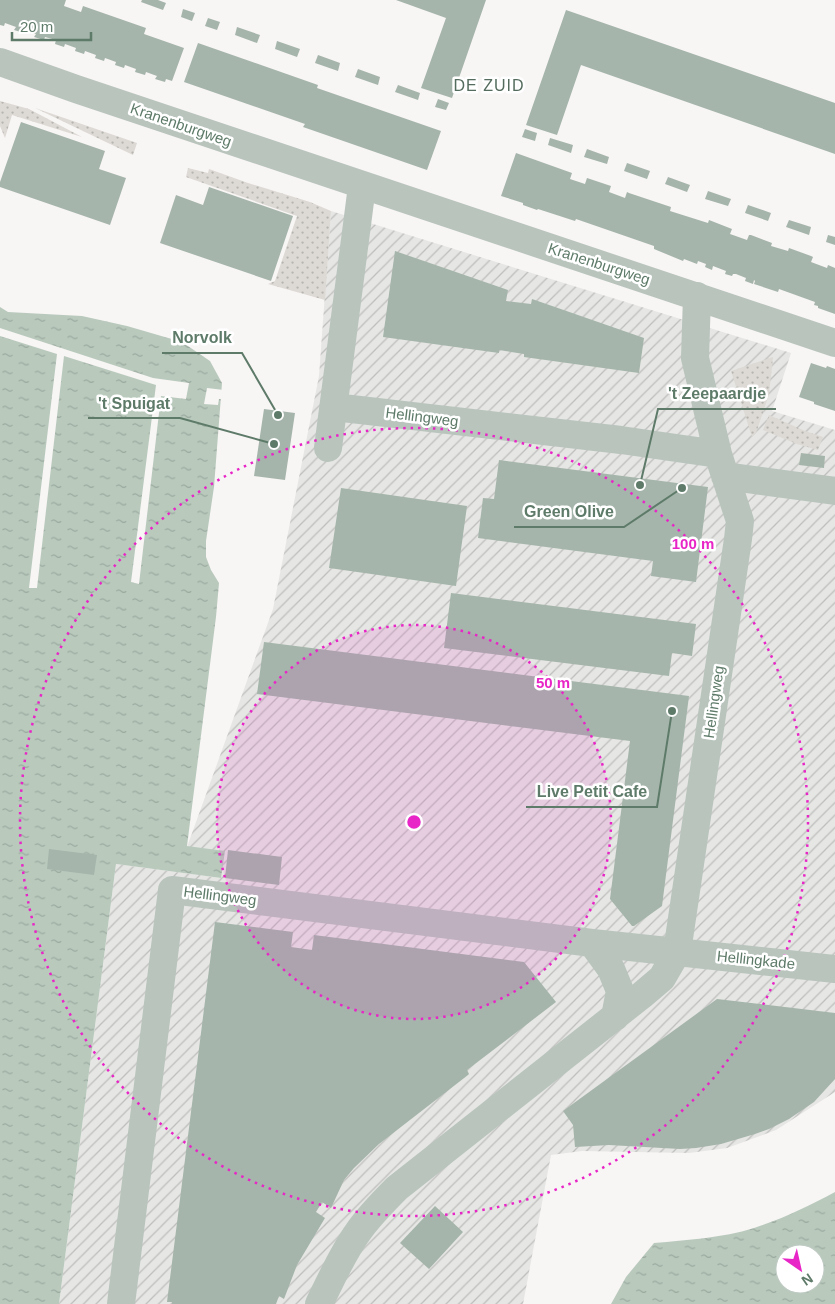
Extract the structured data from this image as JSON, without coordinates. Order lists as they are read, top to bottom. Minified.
{"streets":{"street":["Kranenburgweg","Hellingweg","Hellingkade"]},"crossings":[["Kranenburgweg","Hellingweg"],["Hellingweg","Hellingkade"]],"districts":["DE ZUID"],"places":["Norvolk","'t Spuigat","'t Zeepaardje","Green Olive","Live Petit Cafe"],"scale_bar":"20 m","north":"bottom right","rings":["100 m","50 m"]}
